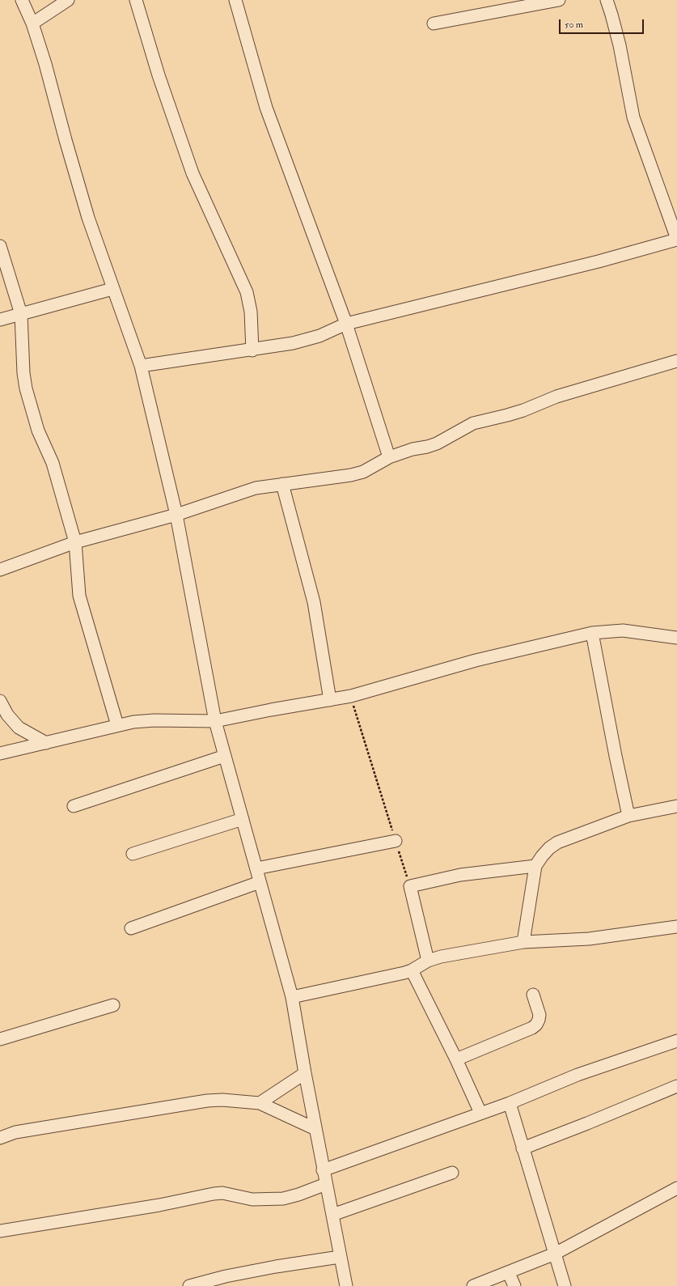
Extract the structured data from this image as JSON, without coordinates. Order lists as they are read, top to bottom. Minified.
{"scale_bar":"50 m"}
